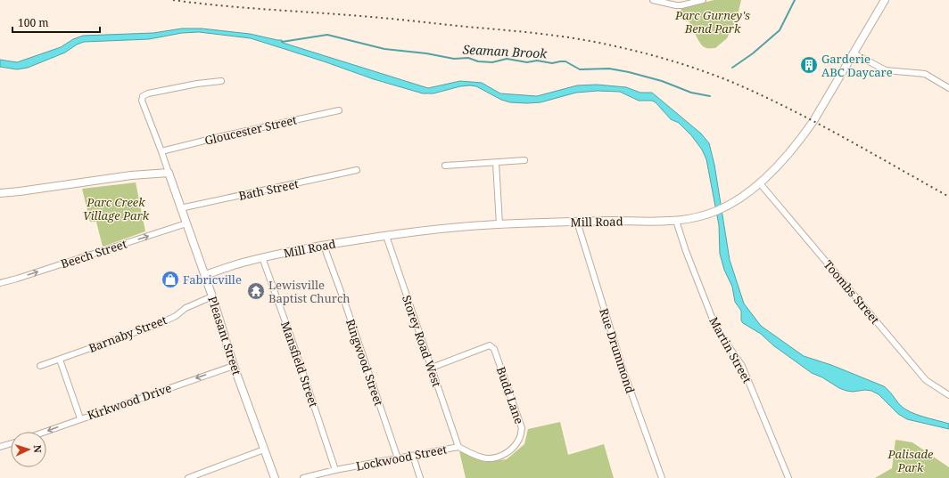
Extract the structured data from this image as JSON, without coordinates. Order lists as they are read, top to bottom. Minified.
{"streets":{"street":["Gloucester Street","Bath Street","Mill Road","Beech Street","Toombs Street","Barnaby Street","Pleasant Street","Storey Road West","Martin Street","Rue Drummond","Ringwood Street","Mansfield Street","Budd Lane","Kirkwood Drive","Lockwood Street"]},"crossings":[["Gloucester Street","Pleasant Street"],["Bath Street","Pleasant Street"],["Mill Road","Toombs Street"],["Mill Road","Pleasant Street"],["Mill Road","Storey Road West"],["Mill Road","Martin Street"],["Mill Road","Rue Drummond"],["Mill Road","Ringwood Street"],["Mill Road","Mansfield Street"],["Beech Street","Pleasant Street"],["Barnaby Street","Pleasant Street"],["Pleasant Street","Kirkwood Drive"],["Storey Road West","Budd Lane"],["Storey Road West","Lockwood Street"],["Ringwood Street","Lockwood Street"],["Mansfield Street","Lockwood Street"],["Budd Lane","Lockwood Street"]],"one_way":["Beech Street","Kirkwood Drive"],"water":["Seaman Brook"],"parks":["Parc Gurney's Bend Park","Parc Creek Village Park","Palisade Park"],"places":{"building":["Garderie ABC Daycare"],"shop":["Fabricville"],"temple":["Lewisville Baptist Church"]},"scale_bar":"100 m","north":"right"}
